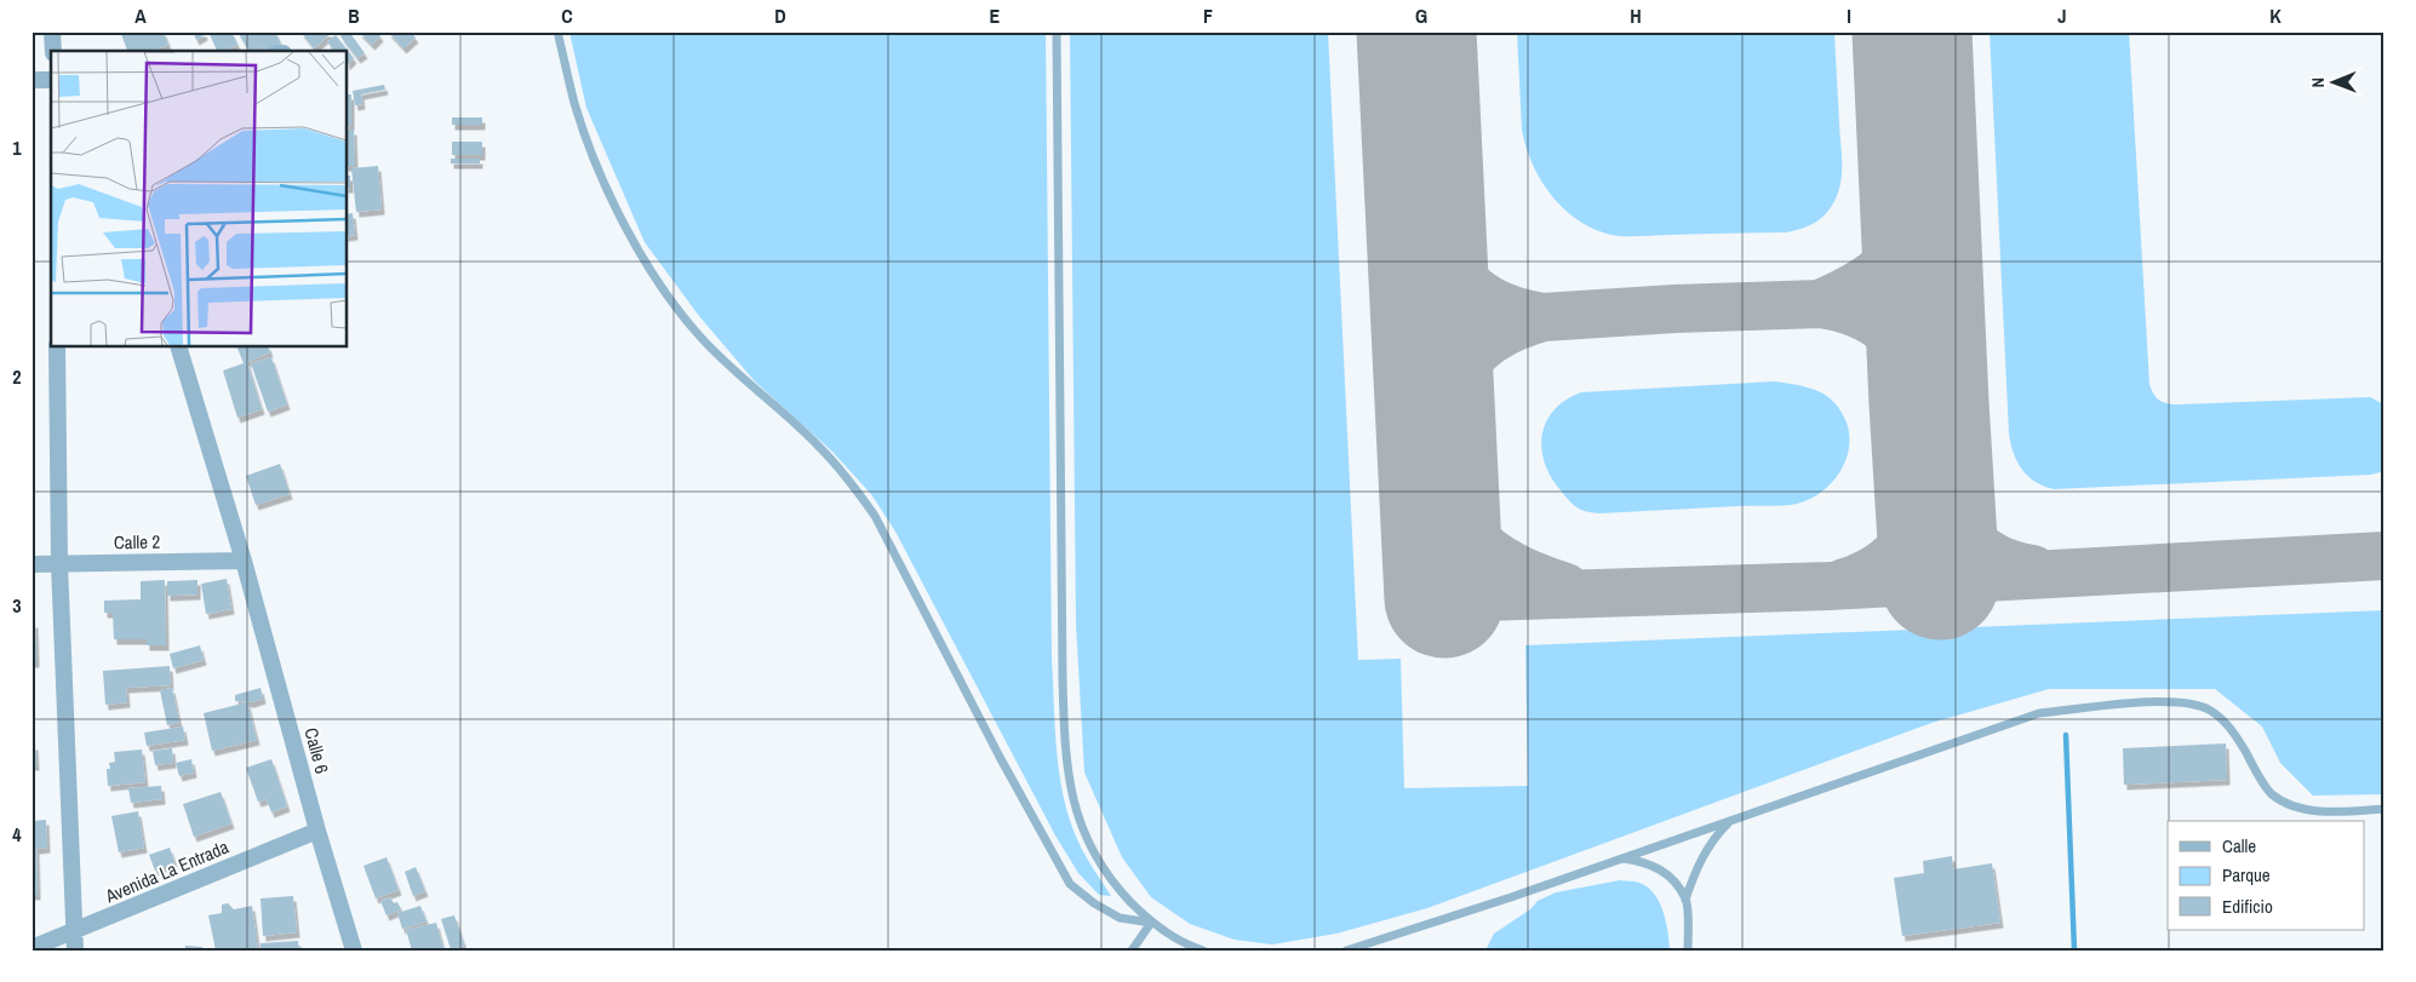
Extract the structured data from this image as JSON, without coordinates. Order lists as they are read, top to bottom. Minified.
{"streets":{"street":["Calle 2","Calle 6","Avenida La Entrada"]},"crossings":[["Calle 2","Calle 6"],["Calle 6","Avenida La Entrada"]],"legend":["Calle","Parque","Edificio"],"north":"left","grid":{"columns":["A","B","C","D","E","F","G","H","I","J","K"],"rows":["1","2","3","4"]}}
